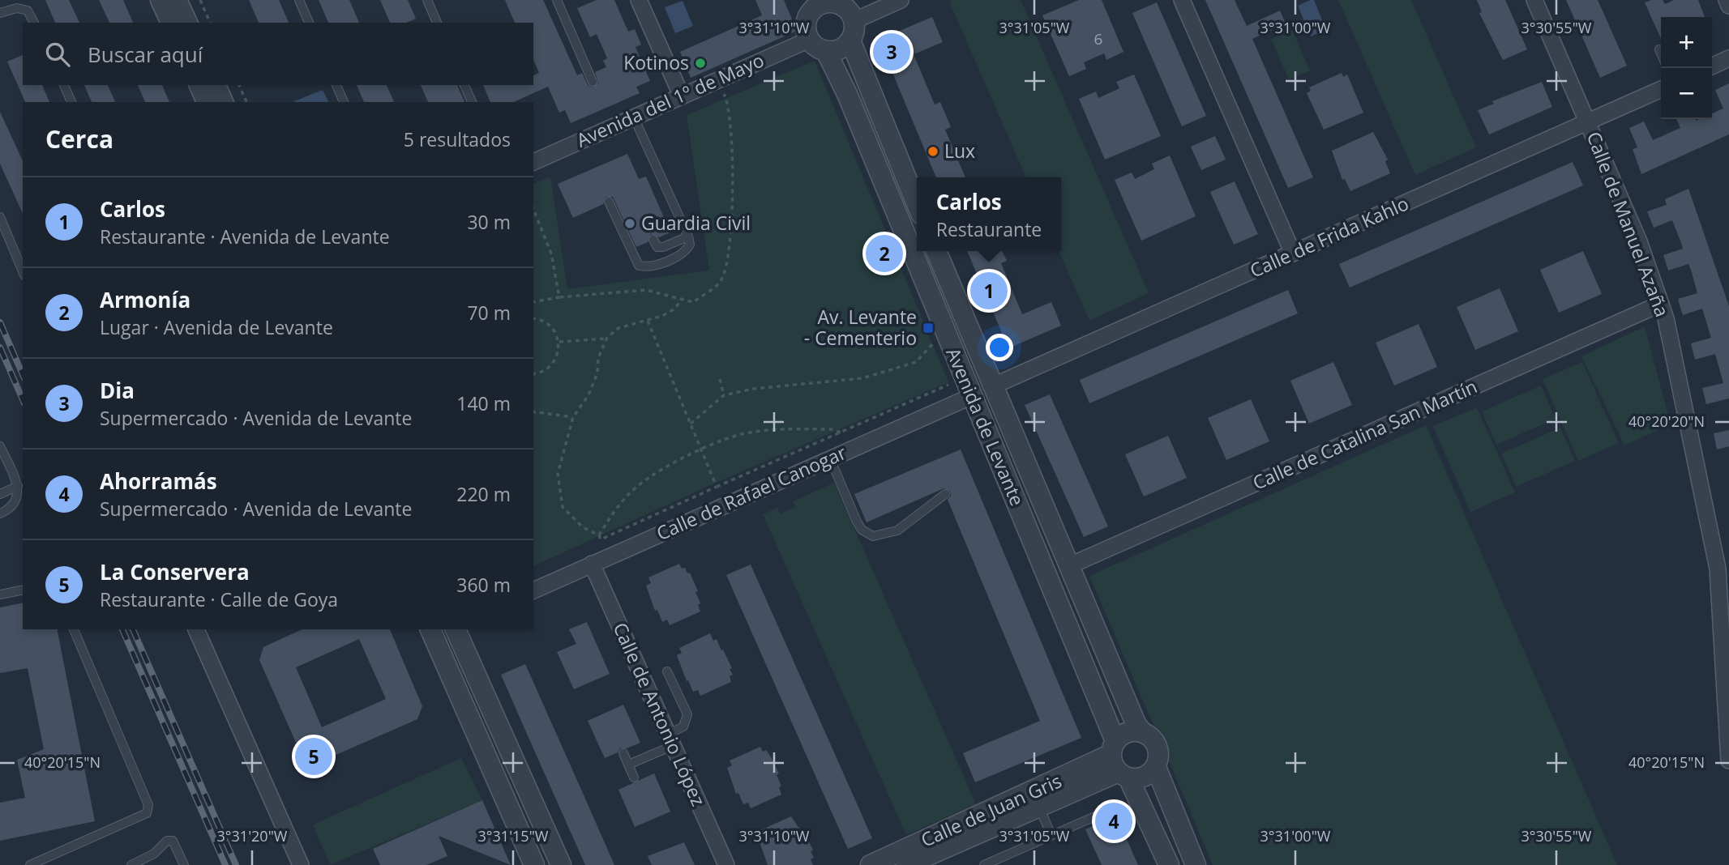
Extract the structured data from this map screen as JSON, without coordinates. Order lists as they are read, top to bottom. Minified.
{"streets":{"street":["Avenida del 1º de Mayo","Calle de Manuel Azaña","Calle de Frida Kahlo","Avenida de Levante","Calle de Catalina San Martín","Calle de Rafael Canogar","Calle de Antonio López","Calle de Juan Gris"]},"crossings":[["Avenida del 1º de Mayo","Avenida de Levante"],["Calle de Manuel Azaña","Calle de Frida Kahlo"],["Calle de Manuel Azaña","Calle de Catalina San Martín"],["Calle de Frida Kahlo","Avenida de Levante"],["Avenida de Levante","Calle de Catalina San Martín"],["Avenida de Levante","Calle de Rafael Canogar"],["Avenida de Levante","Calle de Juan Gris"],["Calle de Rafael Canogar","Calle de Antonio López"]],"places":{"other":["Kotinos","Lux","Guardia Civil"],"transit":["Av. Levante - Cementerio"]},"house_numbers":["6"],"page":{"map_buttons":["+","−"],"search":"Buscar aquí","pins":["3","2","1","5","4"],"heading":["Cerca","5 resultados"],"list":[{"mark":"1","name":"Carlos","note":"Restaurante · Avenida de Levante","value":"30 m"},{"mark":"2","name":"Armonía","note":"Lugar · Avenida de Levante","value":"70 m"},{"mark":"3","name":"Dia","note":"Supermercado · Avenida de Levante","value":"140 m"},{"mark":"4","name":"Ahorramás","note":"Supermercado · Avenida de Levante","value":"220 m"},{"mark":"5","name":"La Conservera","note":"Restaurante · Calle de Goya","value":"360 m"}],"popup":["Carlos","Restaurante"]},"coordinates":["3°31'10\"W","3°31'05\"W","3°31'00\"W","3°30'55\"W","40°20'20\"N","40°20'15\"N","3°31'20\"W","3°31'15\"W"]}
